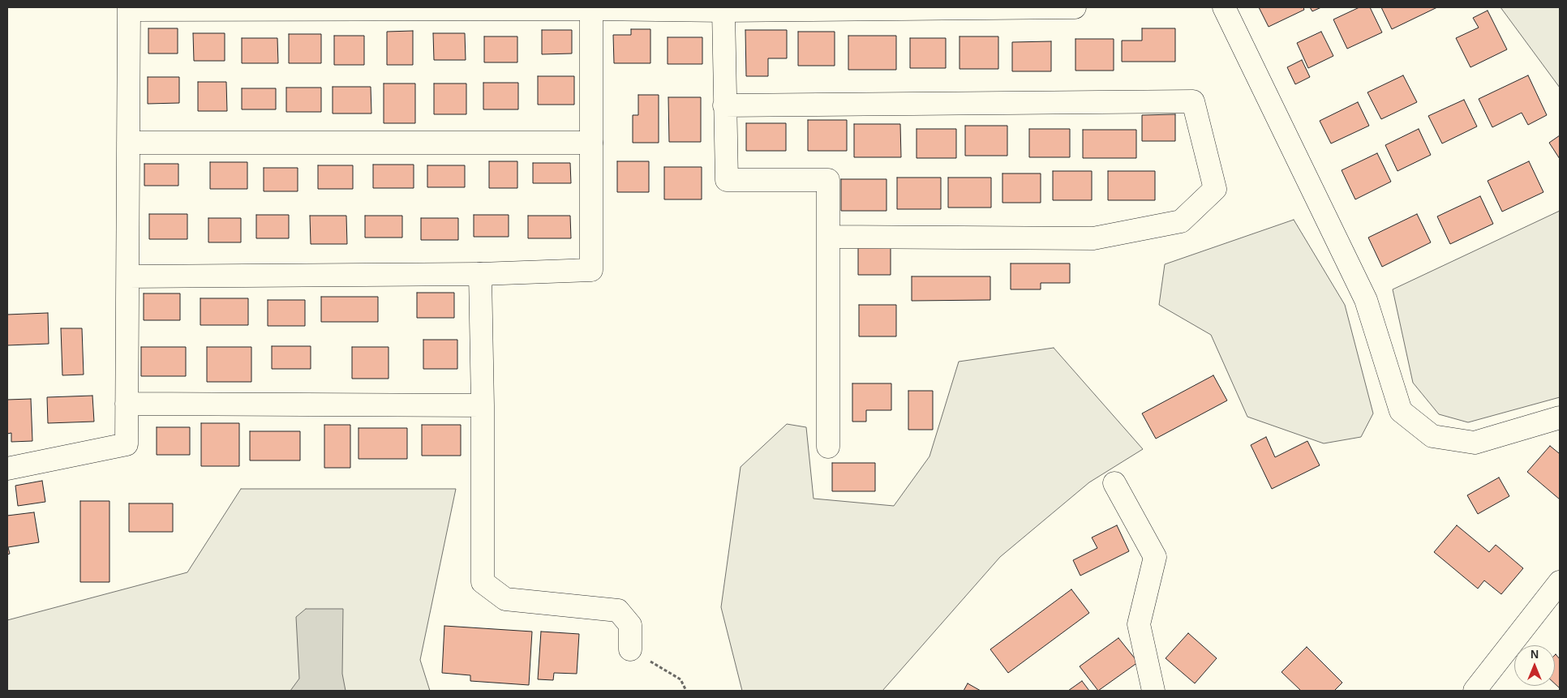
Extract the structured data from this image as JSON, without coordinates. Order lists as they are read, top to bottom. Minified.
{"north":"top"}
